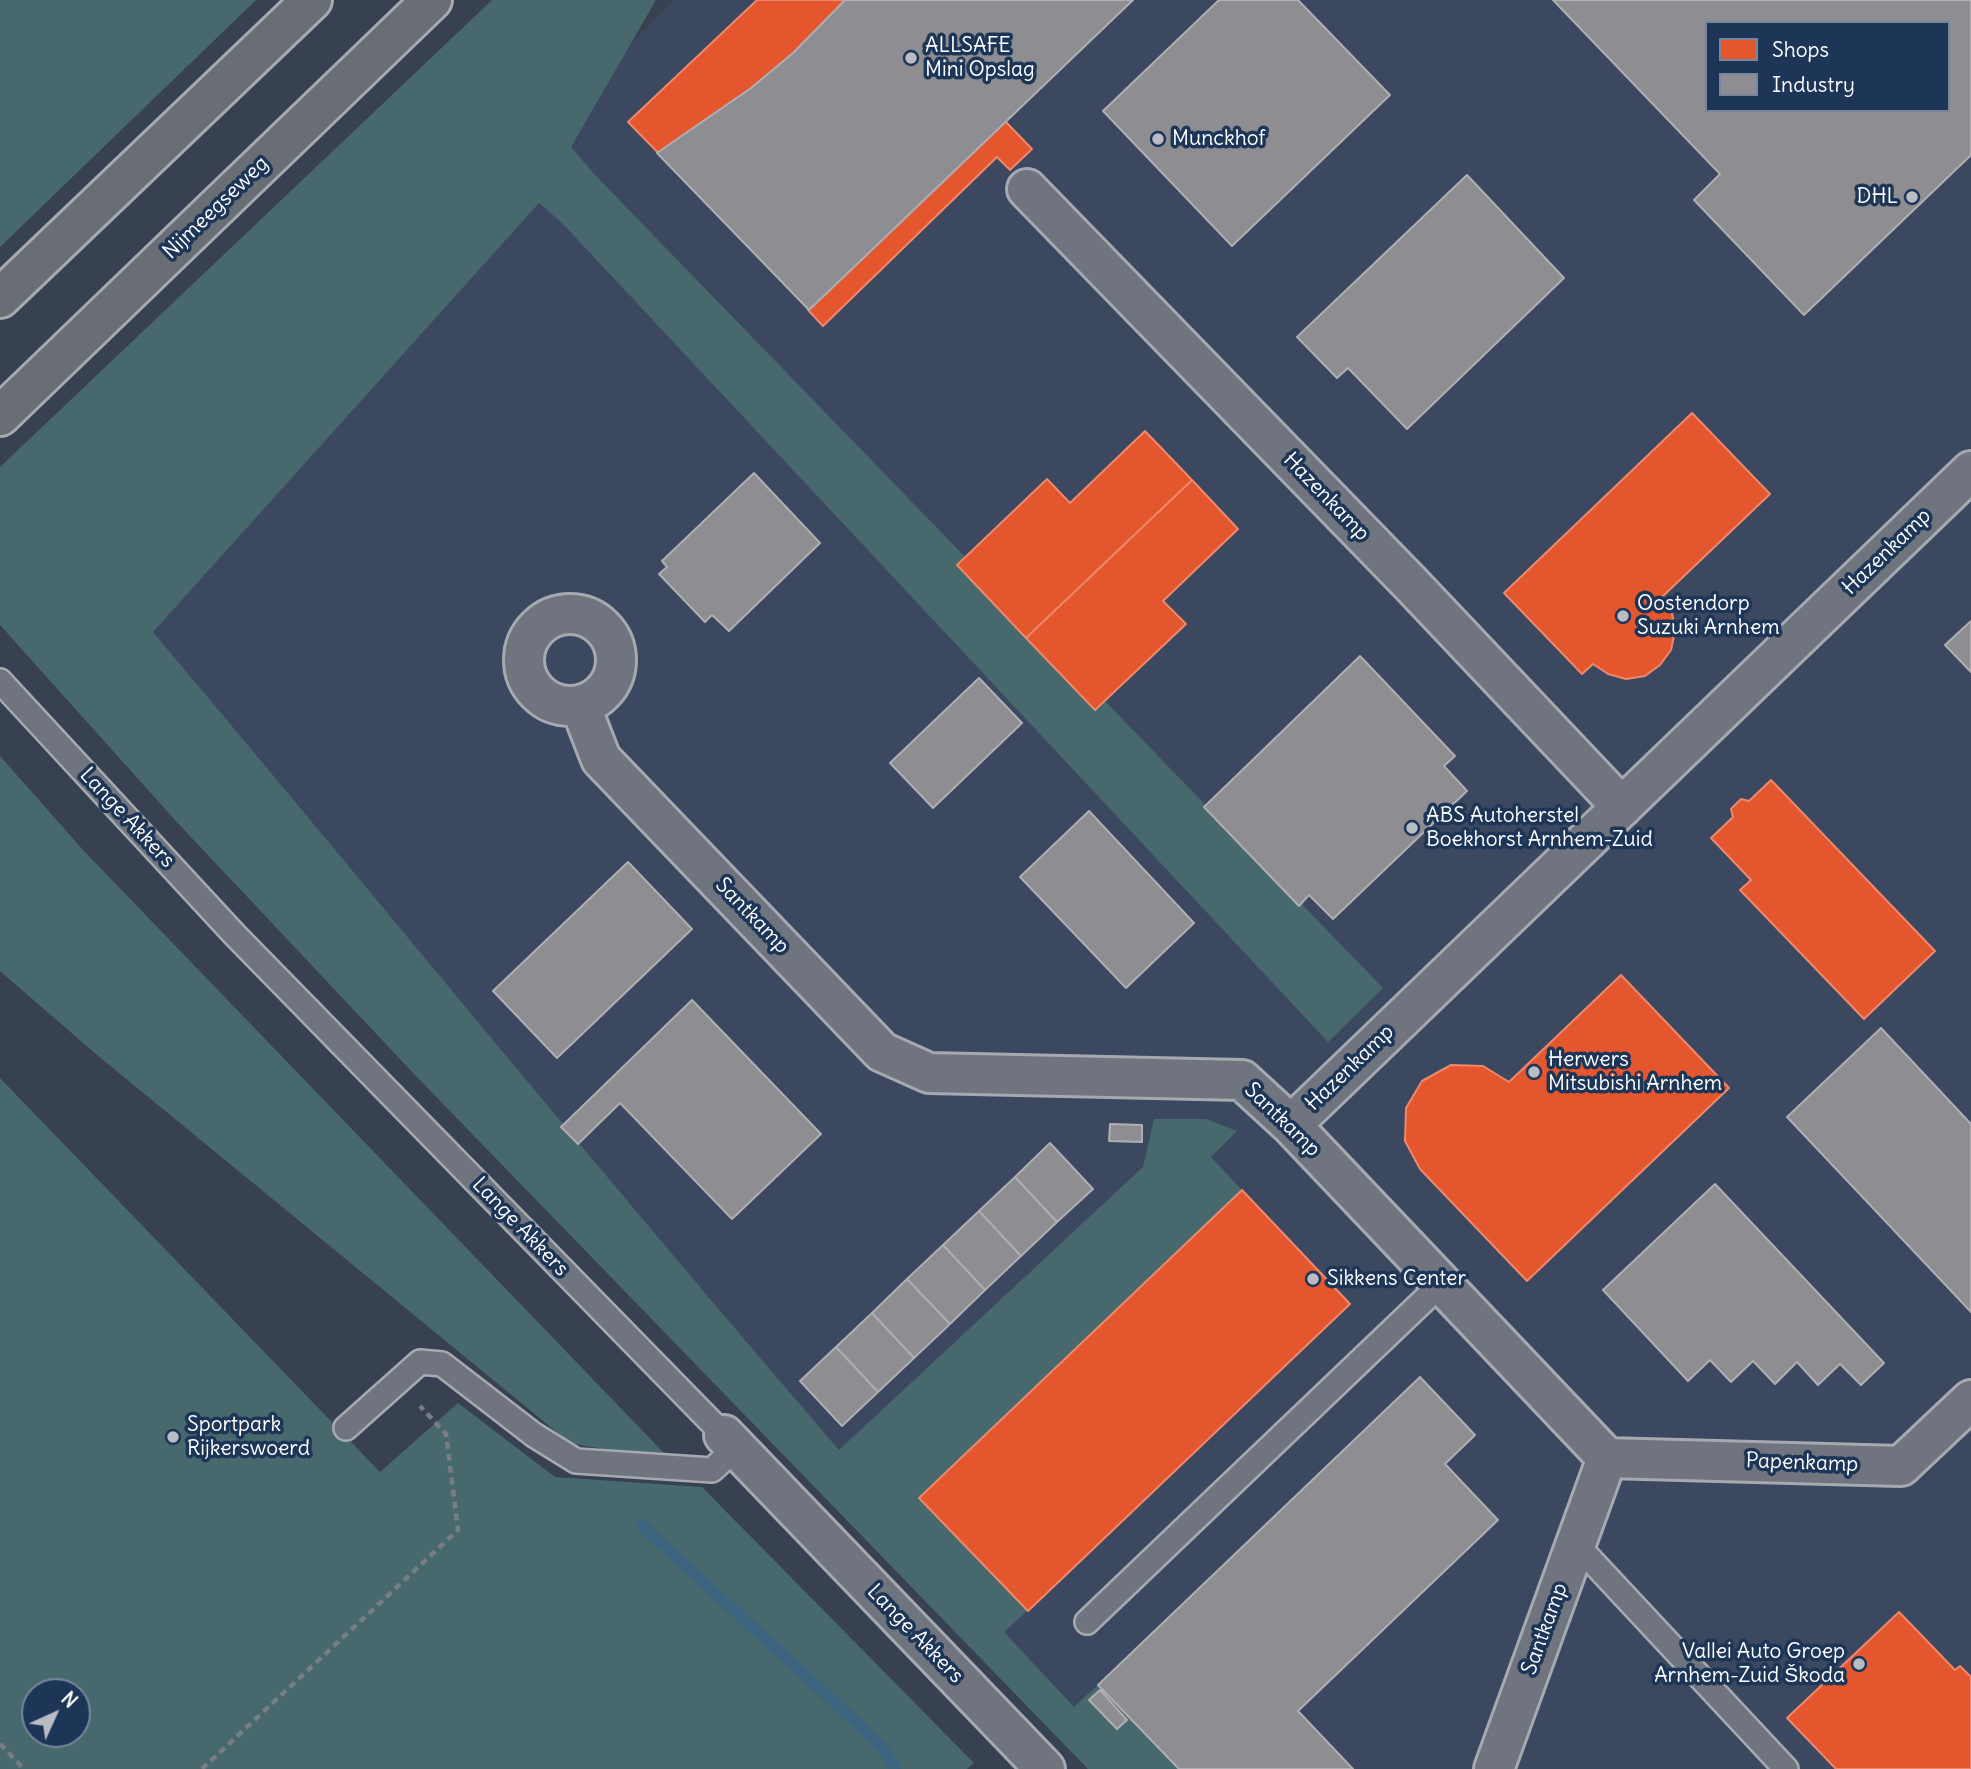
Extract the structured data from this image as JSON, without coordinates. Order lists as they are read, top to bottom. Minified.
{"streets":{"highway":["Nijmeegseweg"],"street":["Hazenkamp","Lange Akkers","Santkamp","Papenkamp"]},"crossings":[["Hazenkamp","Santkamp"],["Santkamp","Papenkamp"]],"places":["ALLSAFE Mini Opslag","Munckhof","DHL","Oostendorp Suzuki Arnhem","ABS Autoherstel Boekhorst Arnhem-Zuid","Herwers Mitsubishi Arnhem","Sikkens Center","Sportpark Rijkerswoerd","Vallei Auto Groep Arnhem-Zuid Škoda"],"legend":["Shops","Industry"],"north":"top right"}
